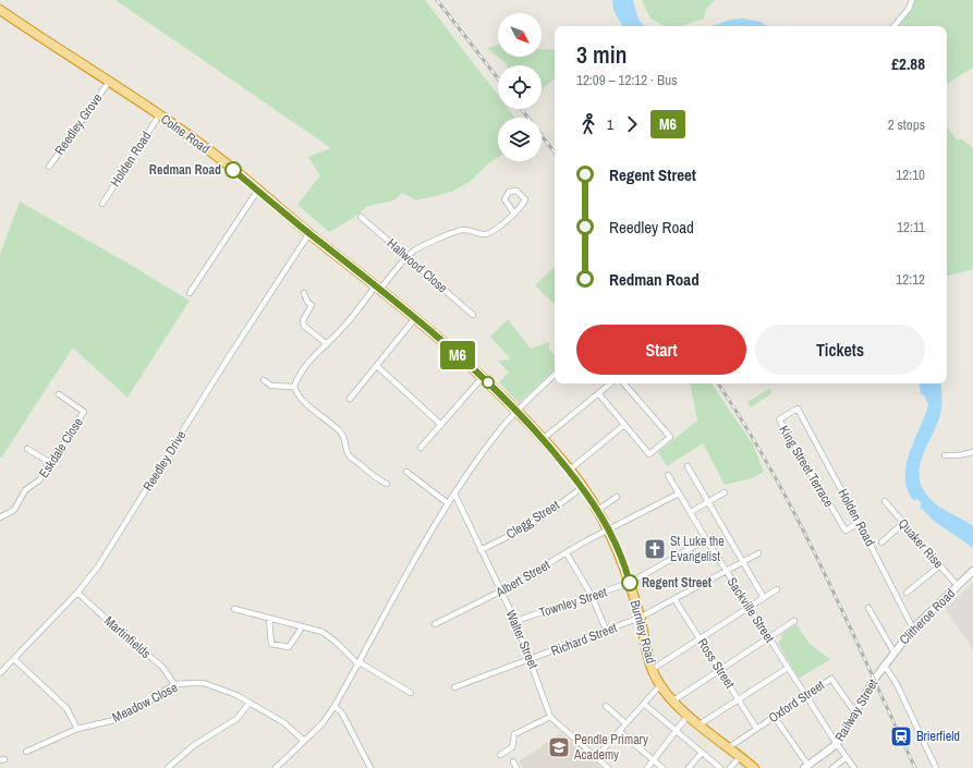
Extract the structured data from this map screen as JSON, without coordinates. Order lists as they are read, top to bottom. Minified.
{"streets":{"highway":["Colne Road","Burnley Road"],"main road":["Clitheroe Road","Railway Street"],"street":["Reedley Grove","Holden Road","Hallwood Close","Eskdale Close","Reedley Drive","King Street Terrace","Clegg Street","Quaker Rise","Albert Street","Townley Street","Sackville Street","Martinfields","Walter Street","Richard Street","Ross Street","Oxford Street","Meadow Close"]},"crossings":[["Reedley Grove","Colne Road"],["Colne Road","Holden Road"],["Colne Road","Reedley Drive"],["Colne Road","Burnley Road"],["Holden Road","King Street Terrace"],["Holden Road","Clitheroe Road"],["Reedley Drive","Martinfields"],["Clegg Street","Burnley Road"],["Clegg Street","Walter Street"],["Quaker Rise","Clitheroe Road"],["Albert Street","Sackville Street"],["Albert Street","Burnley Road"],["Albert Street","Walter Street"],["Townley Street","Burnley Road"],["Townley Street","Walter Street"],["Sackville Street","Richard Street"],["Sackville Street","Oxford Street"],["Sackville Street","Railway Street"],["Clitheroe Road","Railway Street"],["Burnley Road","Richard Street"],["Burnley Road","Oxford Street"],["Martinfields","Meadow Close"],["Walter Street","Richard Street"],["Richard Street","Ross Street"],["Ross Street","Oxford Street"],["Oxford Street","Railway Street"]],"places":{"other":["Redman Road","Regent Street"],"church":["St Luke the Evangelist"],"station":["Brierfield"],"school or university":["Pendle Primary Academy"]},"lines":["bus line M6"],"north":"bottom right","page":{"on_map":"M6","heading":["3 min","12:09 – 12:12 · Bus","£2.88"],"legs":["1","M6","2 stops"],"list":[{"name":"Regent Street","value":"12:10"},{"name":"Reedley Road","value":"12:11"},{"name":"Redman Road","value":"12:12"}],"buttons":["Start","Tickets"]}}
